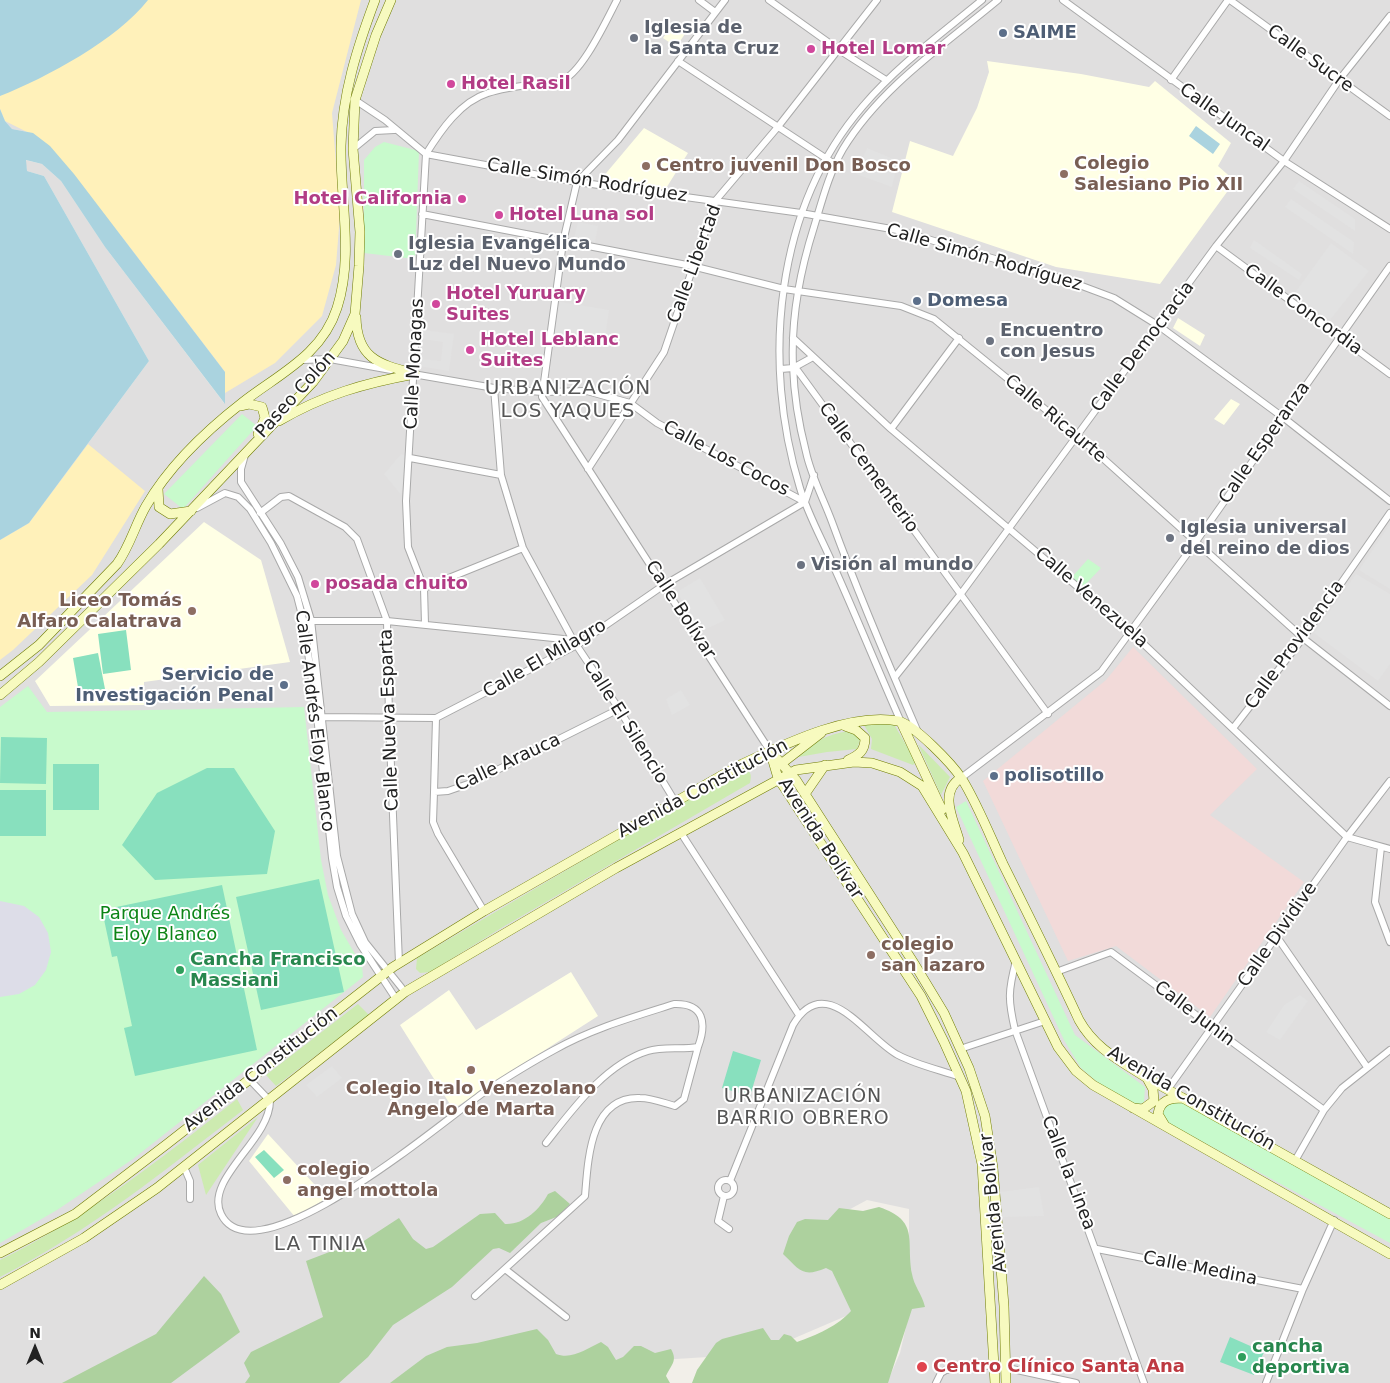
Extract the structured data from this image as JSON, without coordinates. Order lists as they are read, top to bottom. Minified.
{"streets":{"main road":["Paseo Colón","Avenida Constitución","Avenida Bolívar"],"street":["Calle Sucre","Calle Juncal","Calle Simón Rodríguez","Calle Libertad","Calle Concordia","Calle Democracia","Calle Monagas","Calle Ricaurte","Calle Esperanza","Calle Los Cocos","Calle Cementerio","Calle Venezuela","Calle Bolívar","Calle Providencia","Calle El Milagro","Calle Nueva Esparta","Calle Andrés Eloy Blanco","Calle El Silencio","Calle Arauca","Calle Dividive","Calle Junin","Calle la Linea","Calle Medina"]},"crossings":[["Calle Sucre","Calle Democracia"],["Calle Juncal","Calle Democracia"],["Calle Simón Rodríguez","Calle Libertad"],["Calle Simón Rodríguez","Calle Democracia"],["Calle Simón Rodríguez","Calle Monagas"],["Calle Simón Rodríguez","Calle Esperanza"],["Calle Libertad","Calle Ricaurte"],["Calle Libertad","Calle Los Cocos"],["Calle Libertad","Calle Bolívar"],["Calle Concordia","Calle Democracia"],["Calle Concordia","Calle Esperanza"],["Calle Democracia","Calle Ricaurte"],["Calle Democracia","Calle Cementerio"],["Calle Democracia","Calle Venezuela"],["Calle Monagas","Calle Ricaurte"],["Calle Monagas","Calle Los Cocos"],["Paseo Colón","Calle Los Cocos"],["Paseo Colón","Calle Andrés Eloy Blanco"],["Calle Ricaurte","Calle Esperanza"],["Calle Ricaurte","Calle Providencia"],["Calle Esperanza","Calle Cementerio"],["Calle Esperanza","Calle Venezuela"],["Calle Esperanza","Avenida Constitución"],["Calle Los Cocos","Calle Bolívar"],["Calle Los Cocos","Calle El Milagro"],["Calle Los Cocos","Calle El Silencio"],["Calle Venezuela","Calle Providencia"],["Calle Venezuela","Calle Dividive"],["Calle Bolívar","Calle El Milagro"],["Calle Bolívar","Avenida Constitución"],["Calle Bolívar","Avenida Bolívar"],["Calle El Milagro","Calle Nueva Esparta"],["Calle El Milagro","Calle Andrés Eloy Blanco"],["Calle El Milagro","Calle El Silencio"],["Calle Nueva Esparta","Calle Andrés Eloy Blanco"],["Calle Nueva Esparta","Avenida Constitución"],["Calle Andrés Eloy Blanco","Avenida Constitución"],["Calle El Silencio","Calle Arauca"],["Calle El Silencio","Avenida Constitución"],["Calle Arauca","Avenida Constitución"],["Avenida Constitución","Avenida Bolívar"],["Avenida Constitución","Calle Dividive"],["Avenida Constitución","Calle Junin"],["Avenida Constitución","Calle la Linea"],["Calle Dividive","Calle Junin"],["Calle la Linea","Calle Medina"]],"districts":["URBANIZACIÓN LOS YAQUES","URBANIZACIÓN BARRIO OBRERO","LA TINIA"],"parks":["Parque Andrés Eloy Blanco"],"places":["SAIME","Iglesia de la Santa Cruz","Hotel Lomar","Hotel Rasil","Centro juvenil Don Bosco","Colegio Salesiano Pio XII","Hotel California","Hotel Luna sol","Iglesia Evangélica Luz del Nuevo Mundo","Domesa","Hotel Yuruary Suites","Encuentro con Jesus","Hotel Leblanc Suites","Iglesia universal del reino de dios","Visión al mundo","posada chuito","Liceo Tomás Alfaro Calatrava","Servicio de Investigación Penal","polisotillo","colegio san lazaro","Cancha Francisco Massiani","Colegio Italo Venezolano Angelo de Marta","colegio angel mottola","cancha deportiva","Centro Clínico Santa Ana"],"north":"top"}
